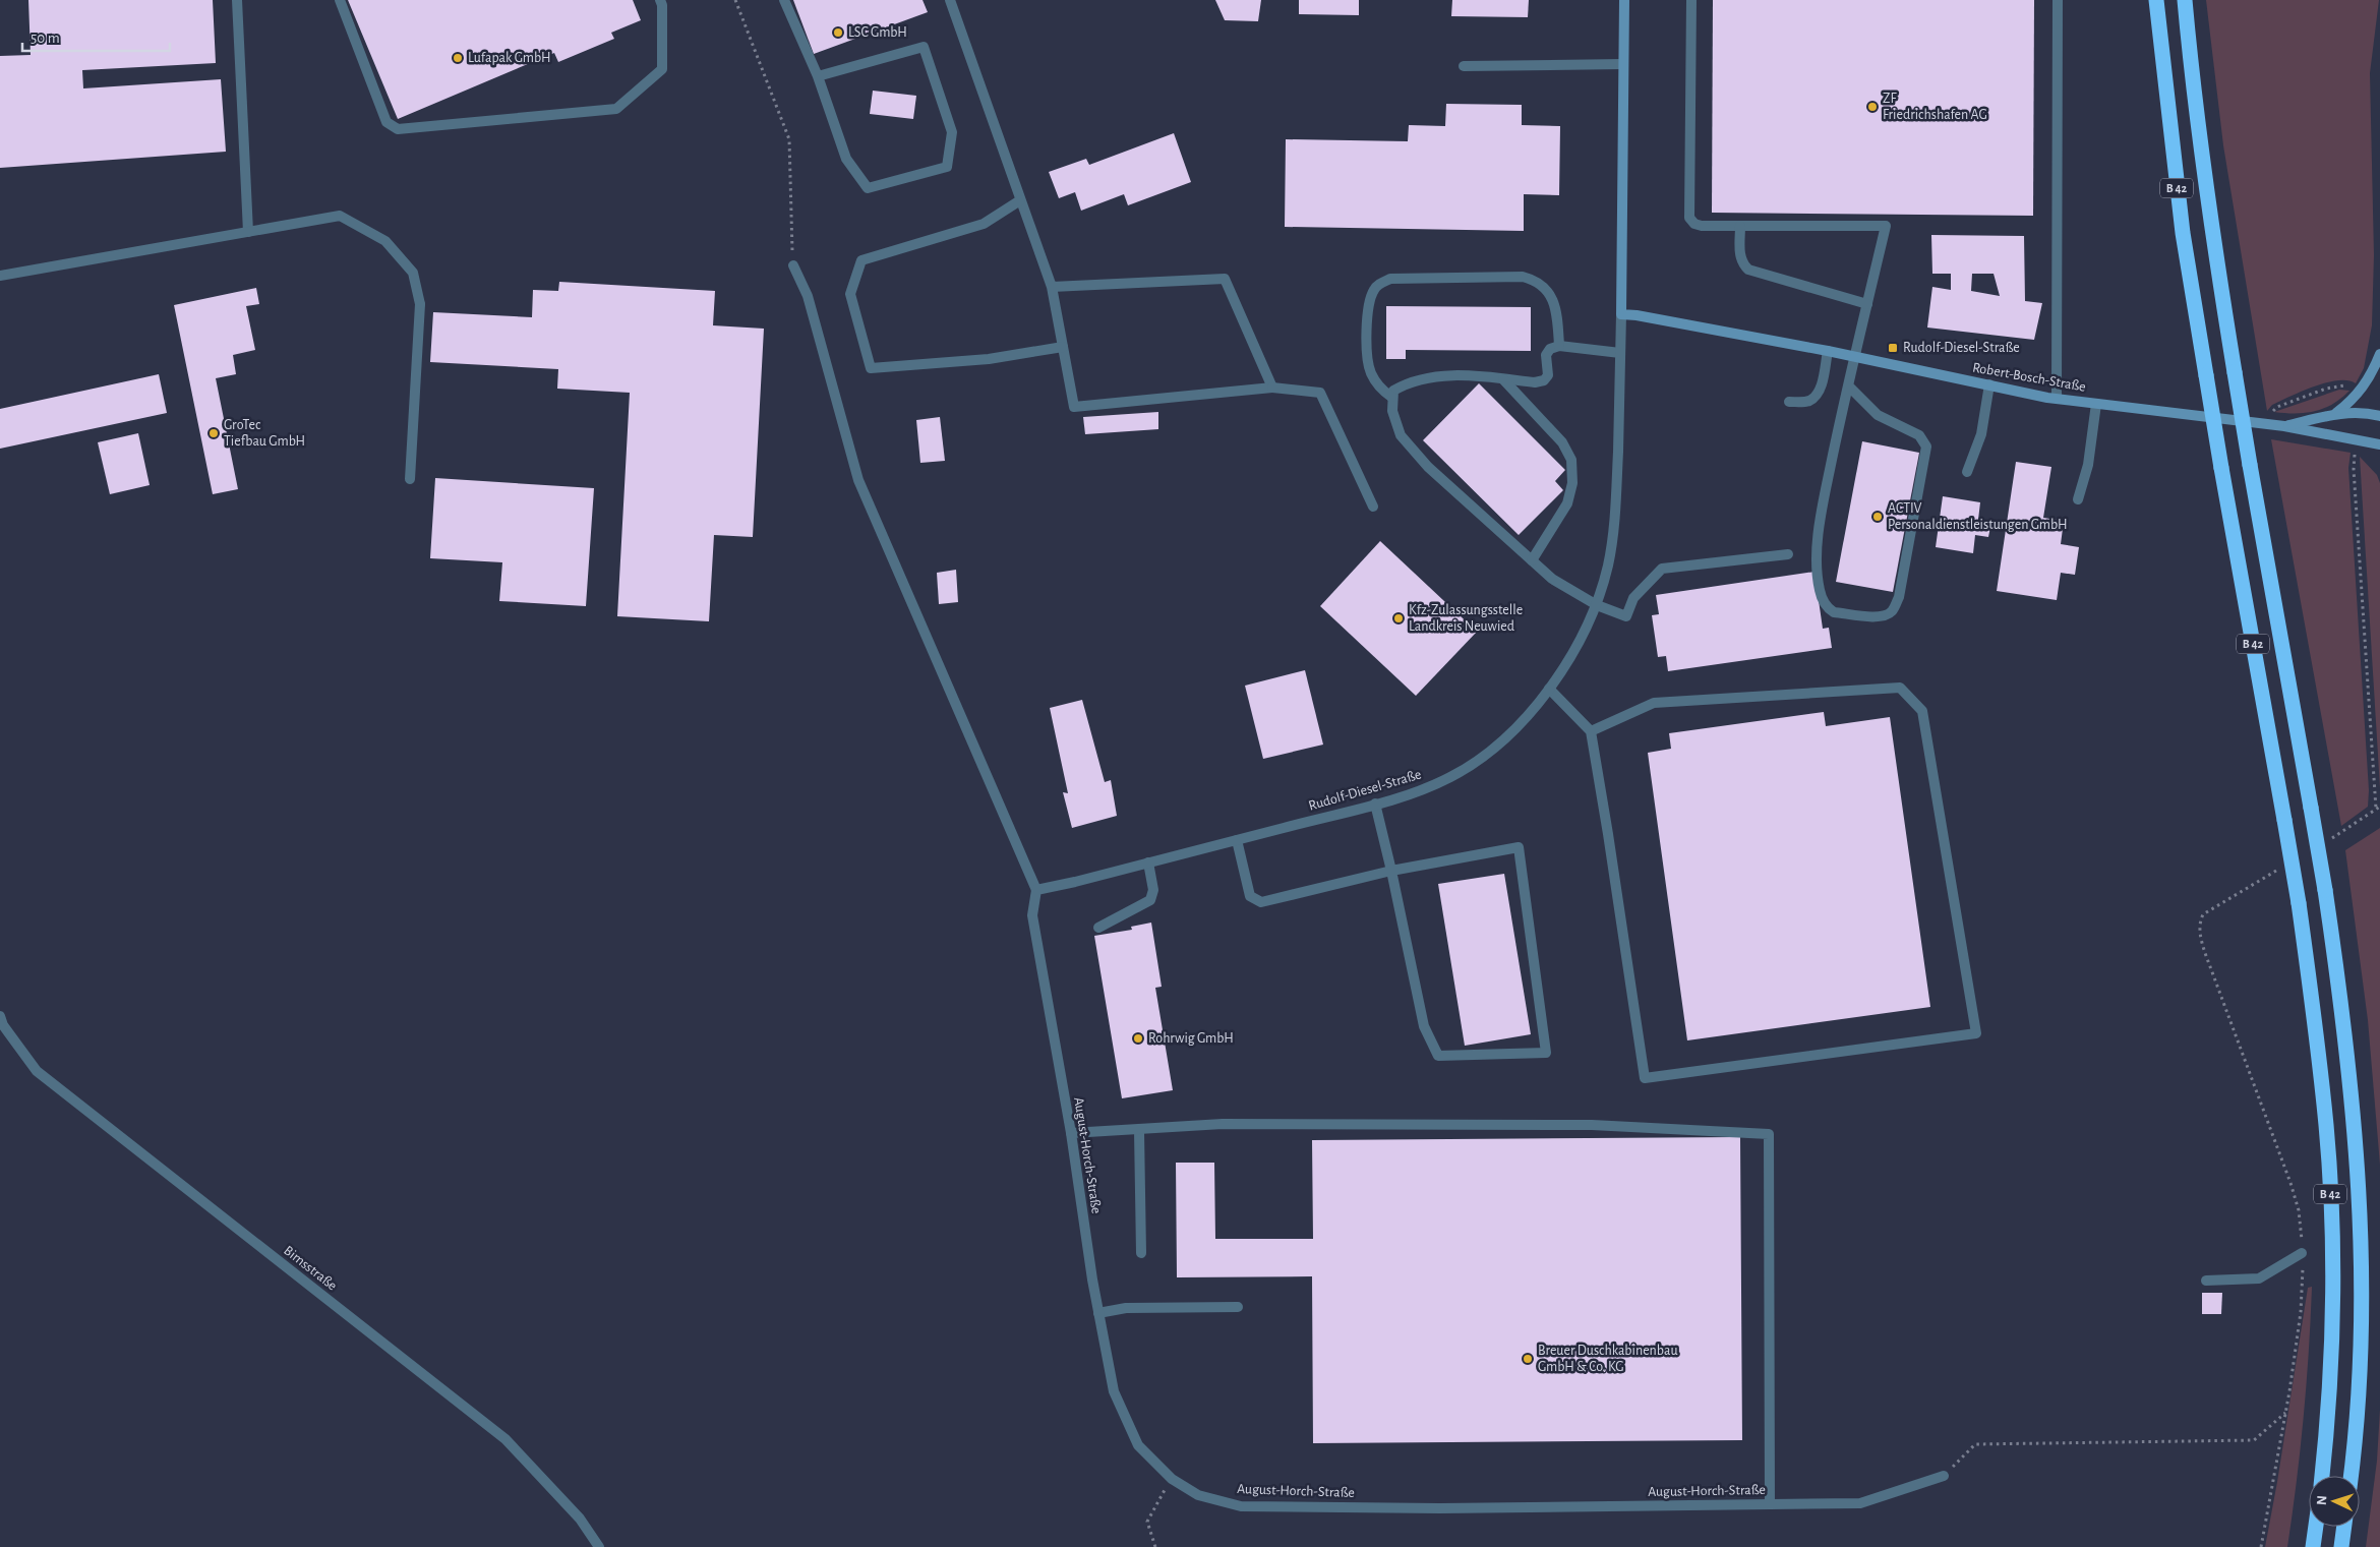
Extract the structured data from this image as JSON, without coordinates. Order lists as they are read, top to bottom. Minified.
{"streets":{"highway":["B 42"],"street":["Robert-Bosch-Straße","Rudolf-Diesel-Straße","August-Horch-Straße","Bimsstraße"]},"crossings":[["Robert-Bosch-Straße","Rudolf-Diesel-Straße"],["Rudolf-Diesel-Straße","August-Horch-Straße"]],"places":{"other":["LSC GmbH","Lufapak GmbH","ZF Friedrichshafen AG","GroTec Tiefbau GmbH","ACTIV Personaldienstleistungen GmbH","Kfz-Zulassungsstelle Landkreis Neuwied","Rohrwig GmbH","Breuer Duschkabinenbau GmbH & Co. KG"],"transit":["Rudolf-Diesel-Straße"]},"scale_bar":"50 m","north":"left"}
